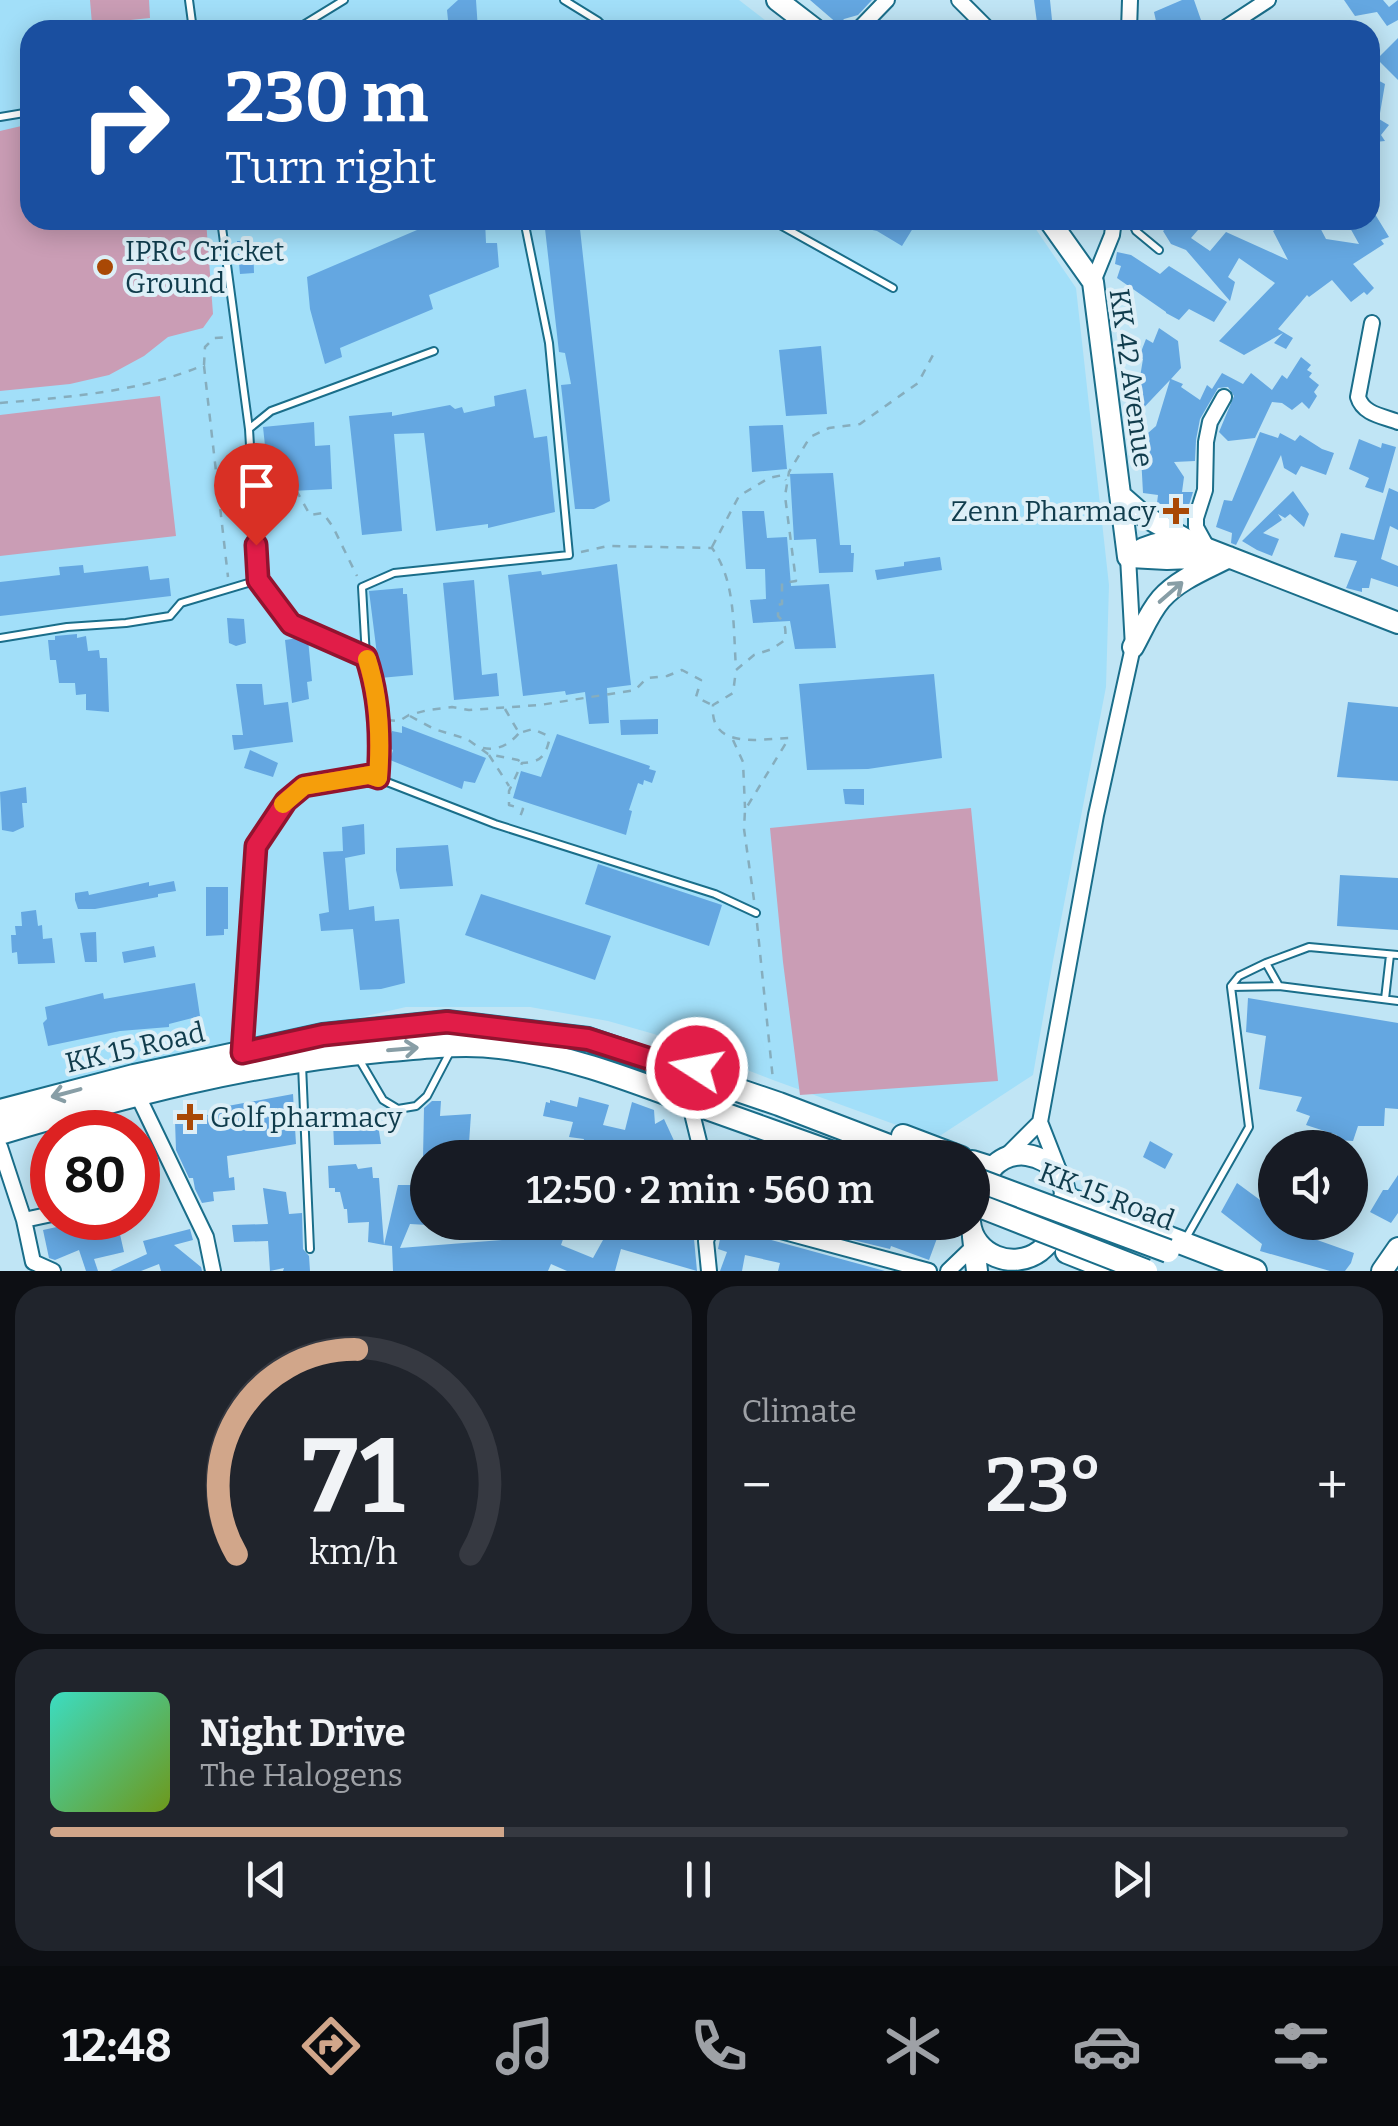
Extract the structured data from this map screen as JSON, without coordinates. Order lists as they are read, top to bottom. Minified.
{"streets":{"highway":["KK 15 Road"],"main road":["KK 42 Avenue"]},"places":{"other":["IPRC Cricket Ground"],"health":["Zenn Pharmacy","Golf pharmacy"]},"page":{"turn":["230 m","Turn right"],"limit":"80","trip":"12:50 · 2 min · 560 m","tile":"Climate","heat":["−","23°","+"],"song":["Night Drive","The Halogens"],"tabs":"12:48","gauge":["71","km/h"]}}
